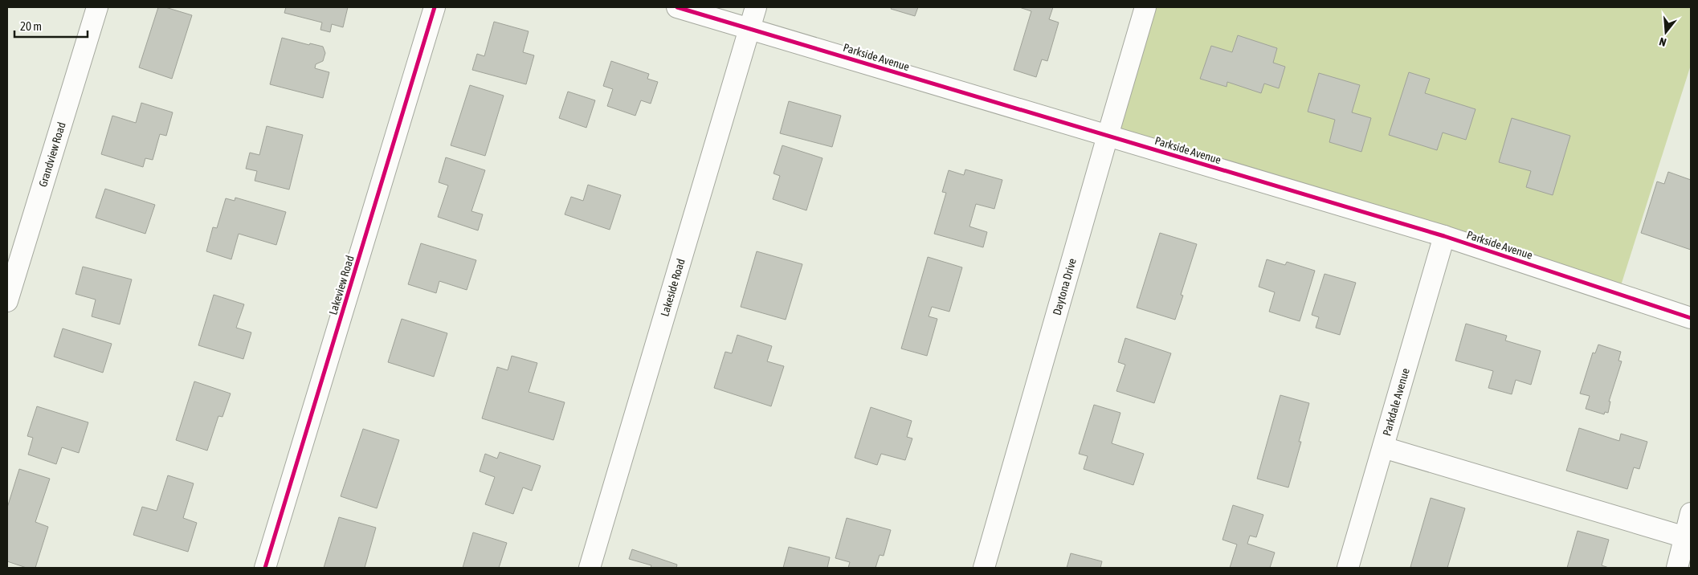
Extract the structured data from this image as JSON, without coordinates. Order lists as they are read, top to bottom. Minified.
{"streets":{"street":["Parkside Avenue","Grandview Road","Lakeview Road","Lakeside Road","Daytona Drive","Parkdale Avenue"]},"crossings":[["Parkside Avenue","Lakeside Road"],["Parkside Avenue","Daytona Drive"],["Parkside Avenue","Parkdale Avenue"]],"scale_bar":"20 m","north":"bottom"}
